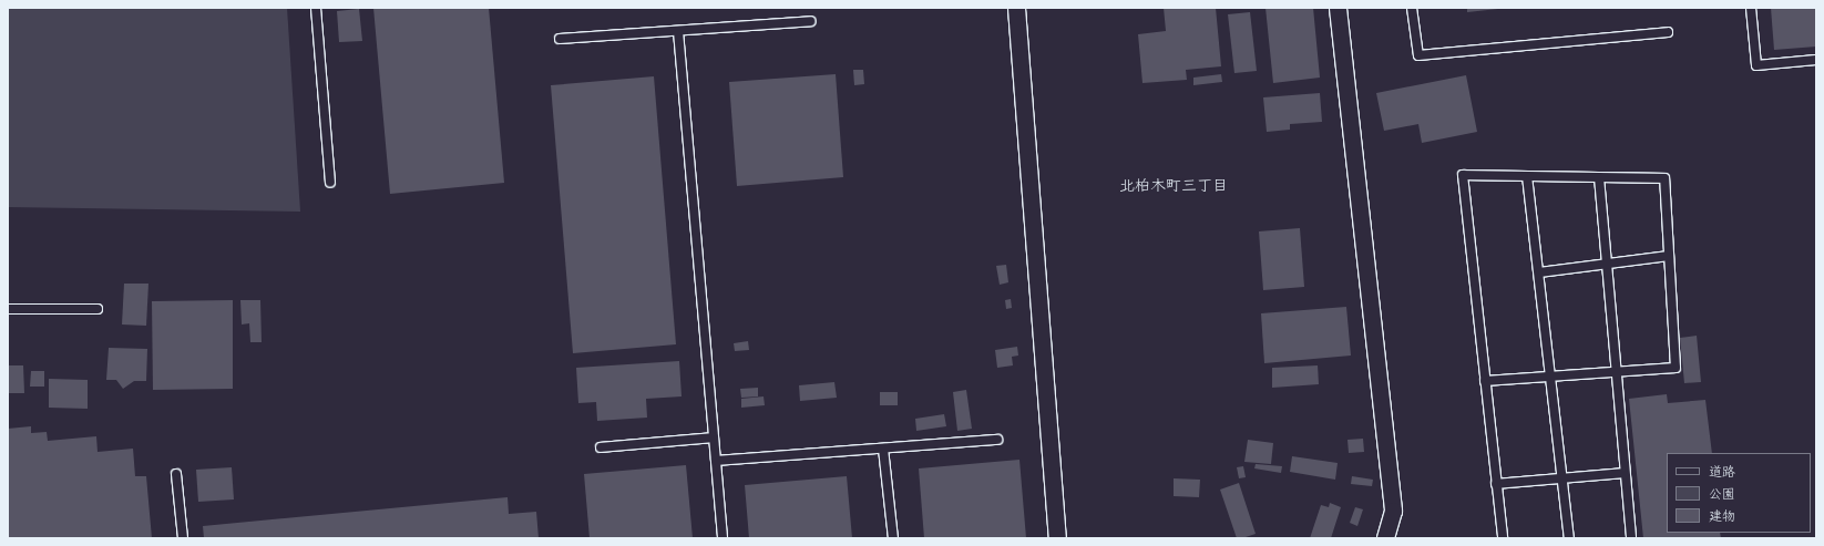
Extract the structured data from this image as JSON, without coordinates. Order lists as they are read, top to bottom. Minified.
{"districts":["北柏木町三丁目"],"legend":["道路","公園","建物"]}
